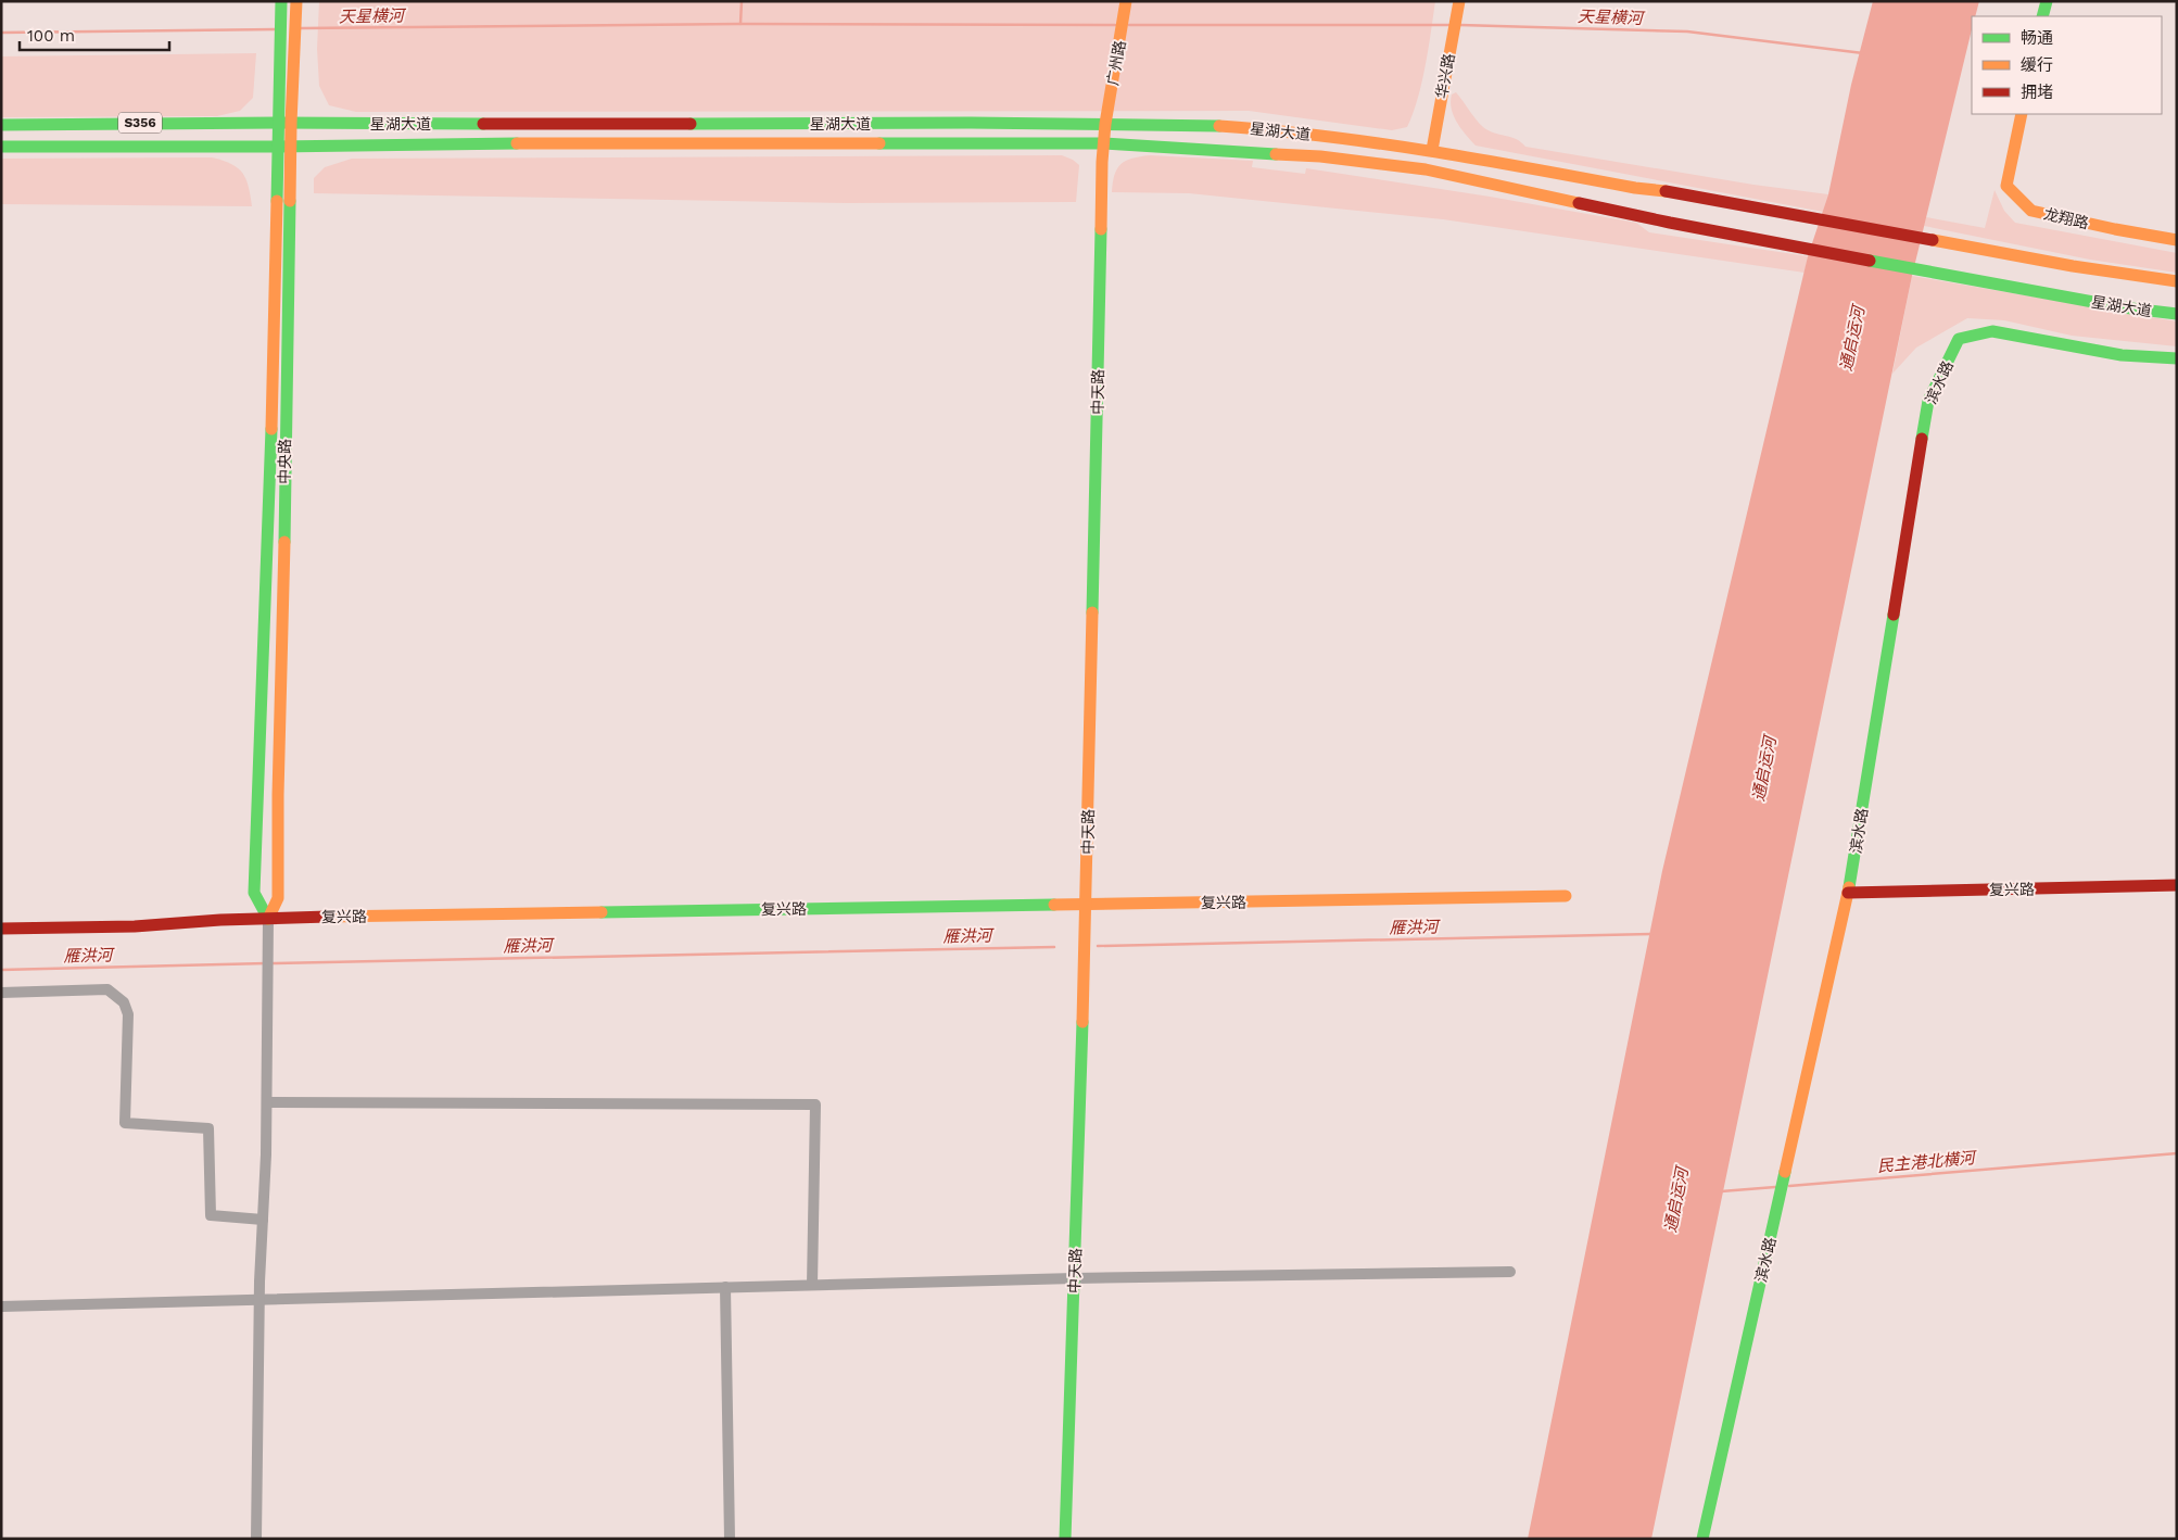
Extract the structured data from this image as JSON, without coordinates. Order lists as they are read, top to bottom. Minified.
{"streets":{"street":["广州路","华兴路","S356","星湖大道","龙翔路","滨水路","中天路","中央路","复兴路"]},"crossings":[["广州路","星湖大道"],["广州路","中天路"],["华兴路","星湖大道"],["星湖大道","中天路"],["星湖大道","中央路"],["滨水路","复兴路"],["中天路","复兴路"],["中央路","复兴路"]],"water":["天星横河","通启运河","雁洪河","民主港北横河"],"legend":["畅通","缓行","拥堵"],"scale_bar":"100 m"}
